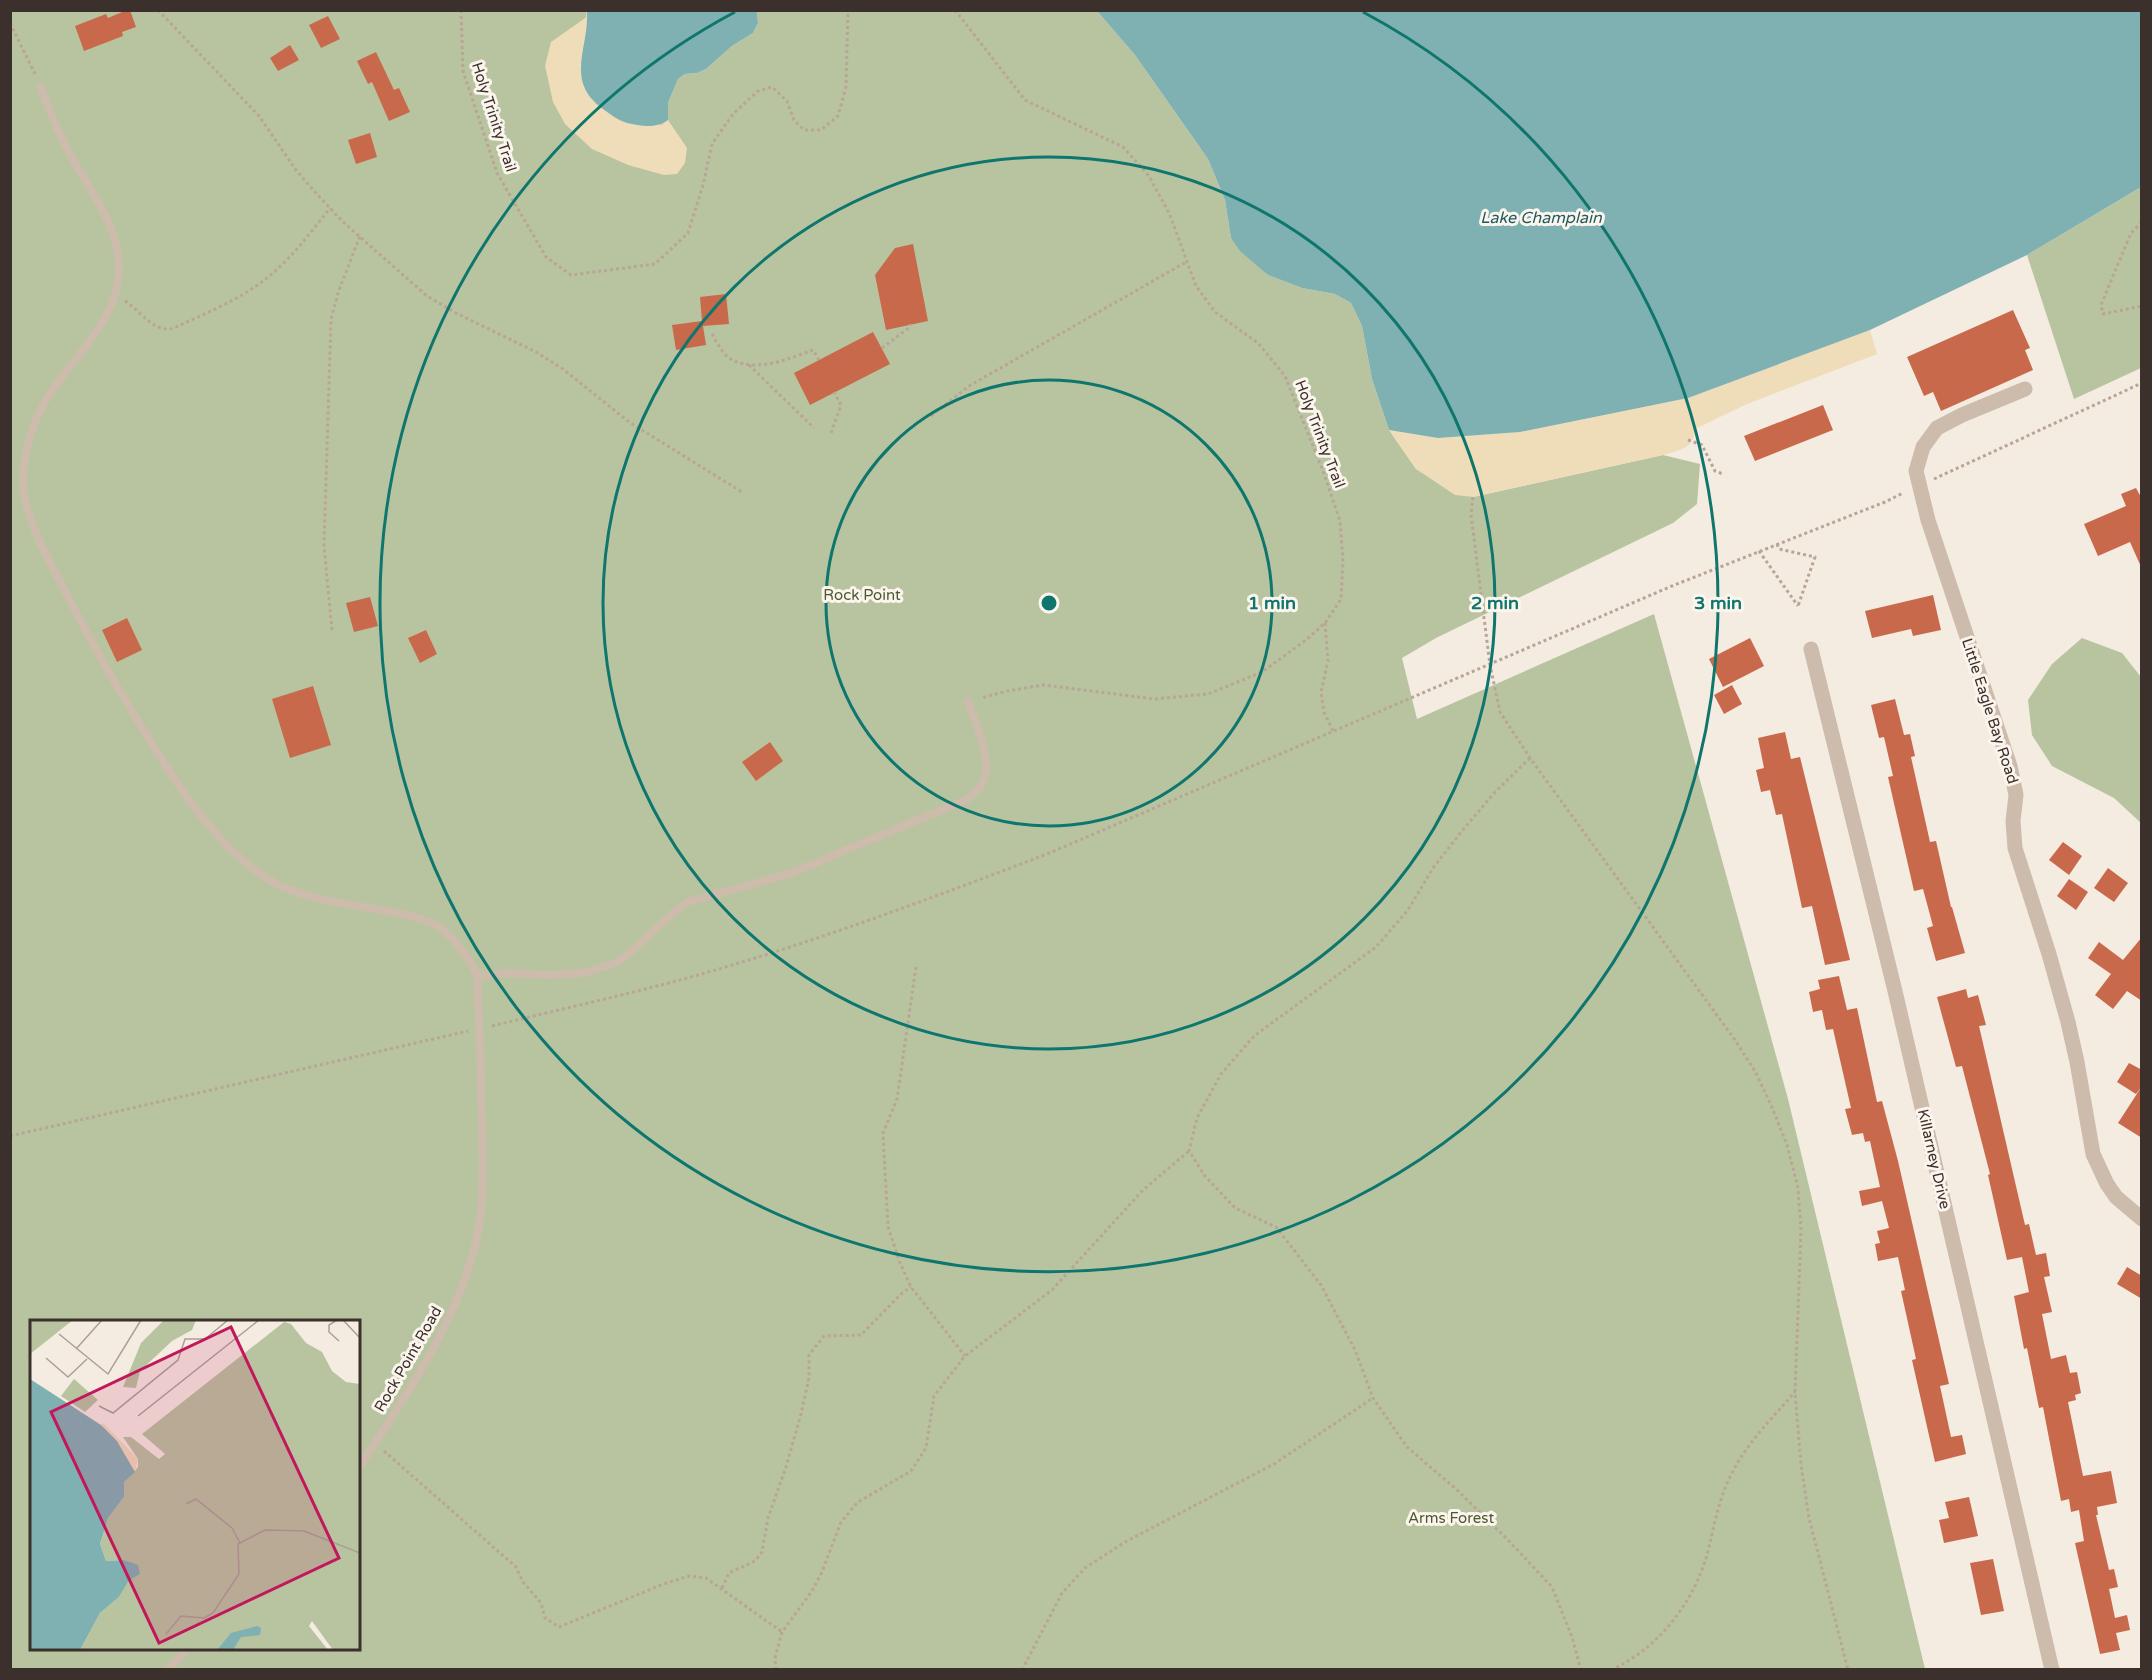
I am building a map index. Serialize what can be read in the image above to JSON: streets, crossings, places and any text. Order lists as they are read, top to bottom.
{
  "streets": {
    "street": ["Little Eagle Bay Road", "Killarney Drive"],
    "lane": ["Rock Point Road"],
    "path": ["Holy Trinity Trail"]
  },
  "water": ["Lake Champlain"],
  "parks": ["Rock Point", "Arms Forest"],
  "rings": ["1 min", "2 min", "3 min"]
}
